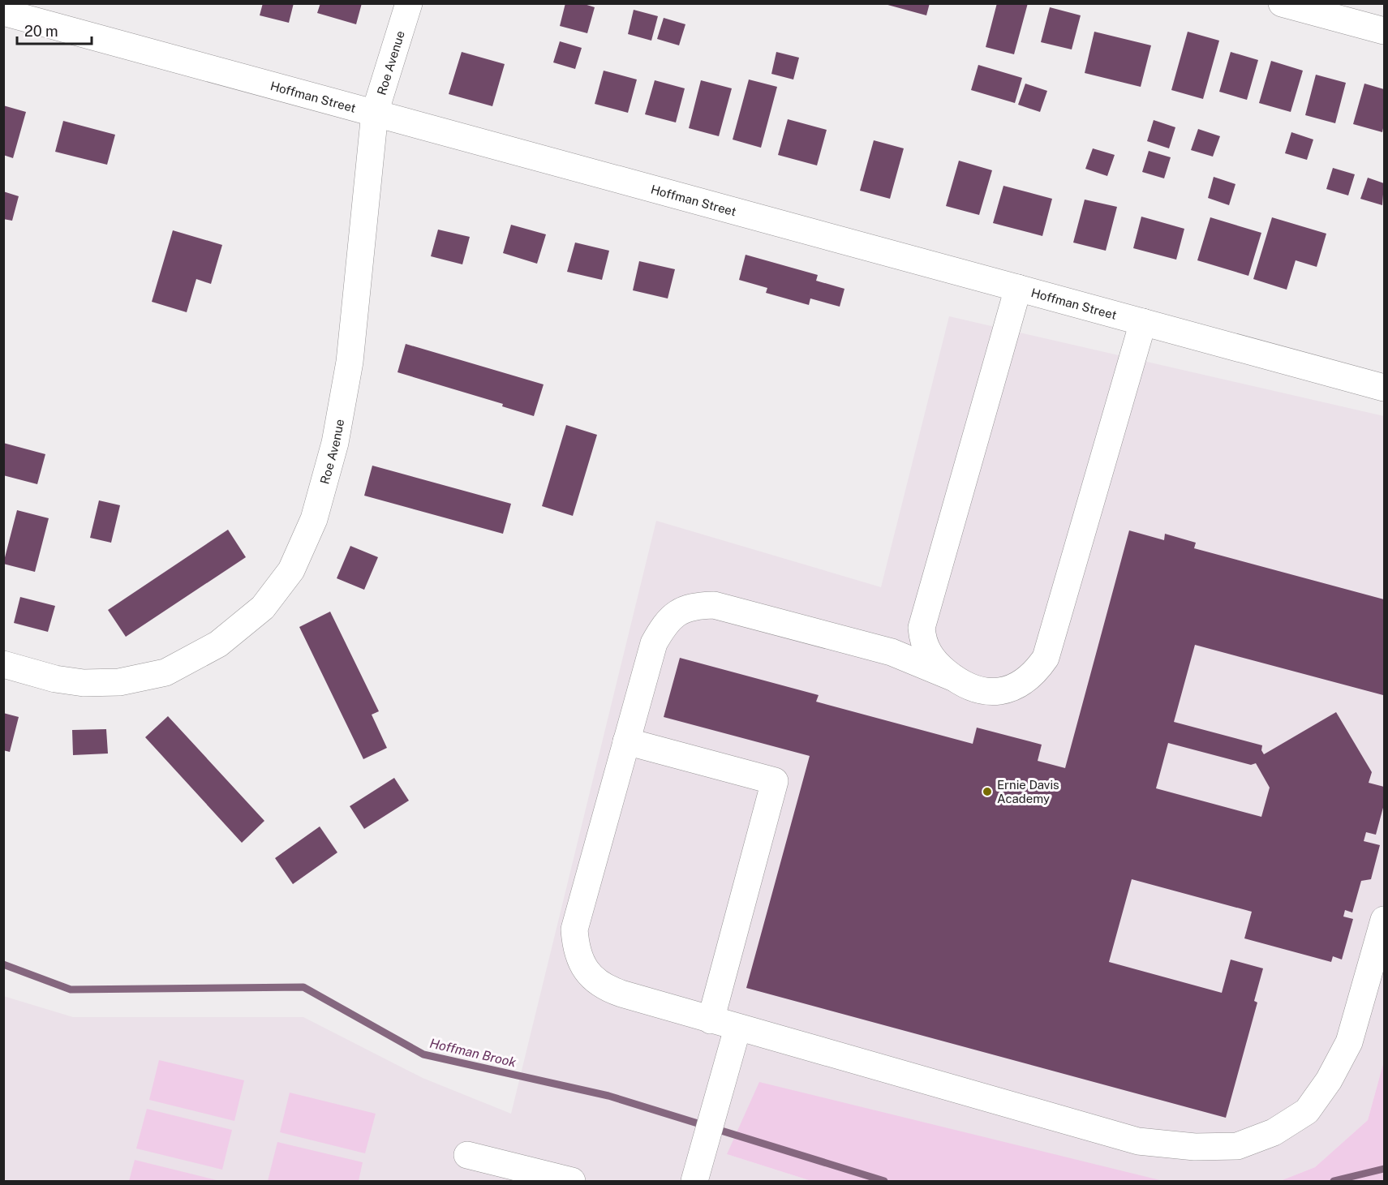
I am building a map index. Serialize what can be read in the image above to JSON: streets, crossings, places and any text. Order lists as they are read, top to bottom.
{
  "streets": {
    "street": ["Roe Avenue", "Hoffman Street"]
  },
  "crossings": [
    ["Roe Avenue", "Hoffman Street"]
  ],
  "water": ["Hoffman Brook"],
  "places": ["Ernie Davis Academy"],
  "scale_bar": "20 m"
}
